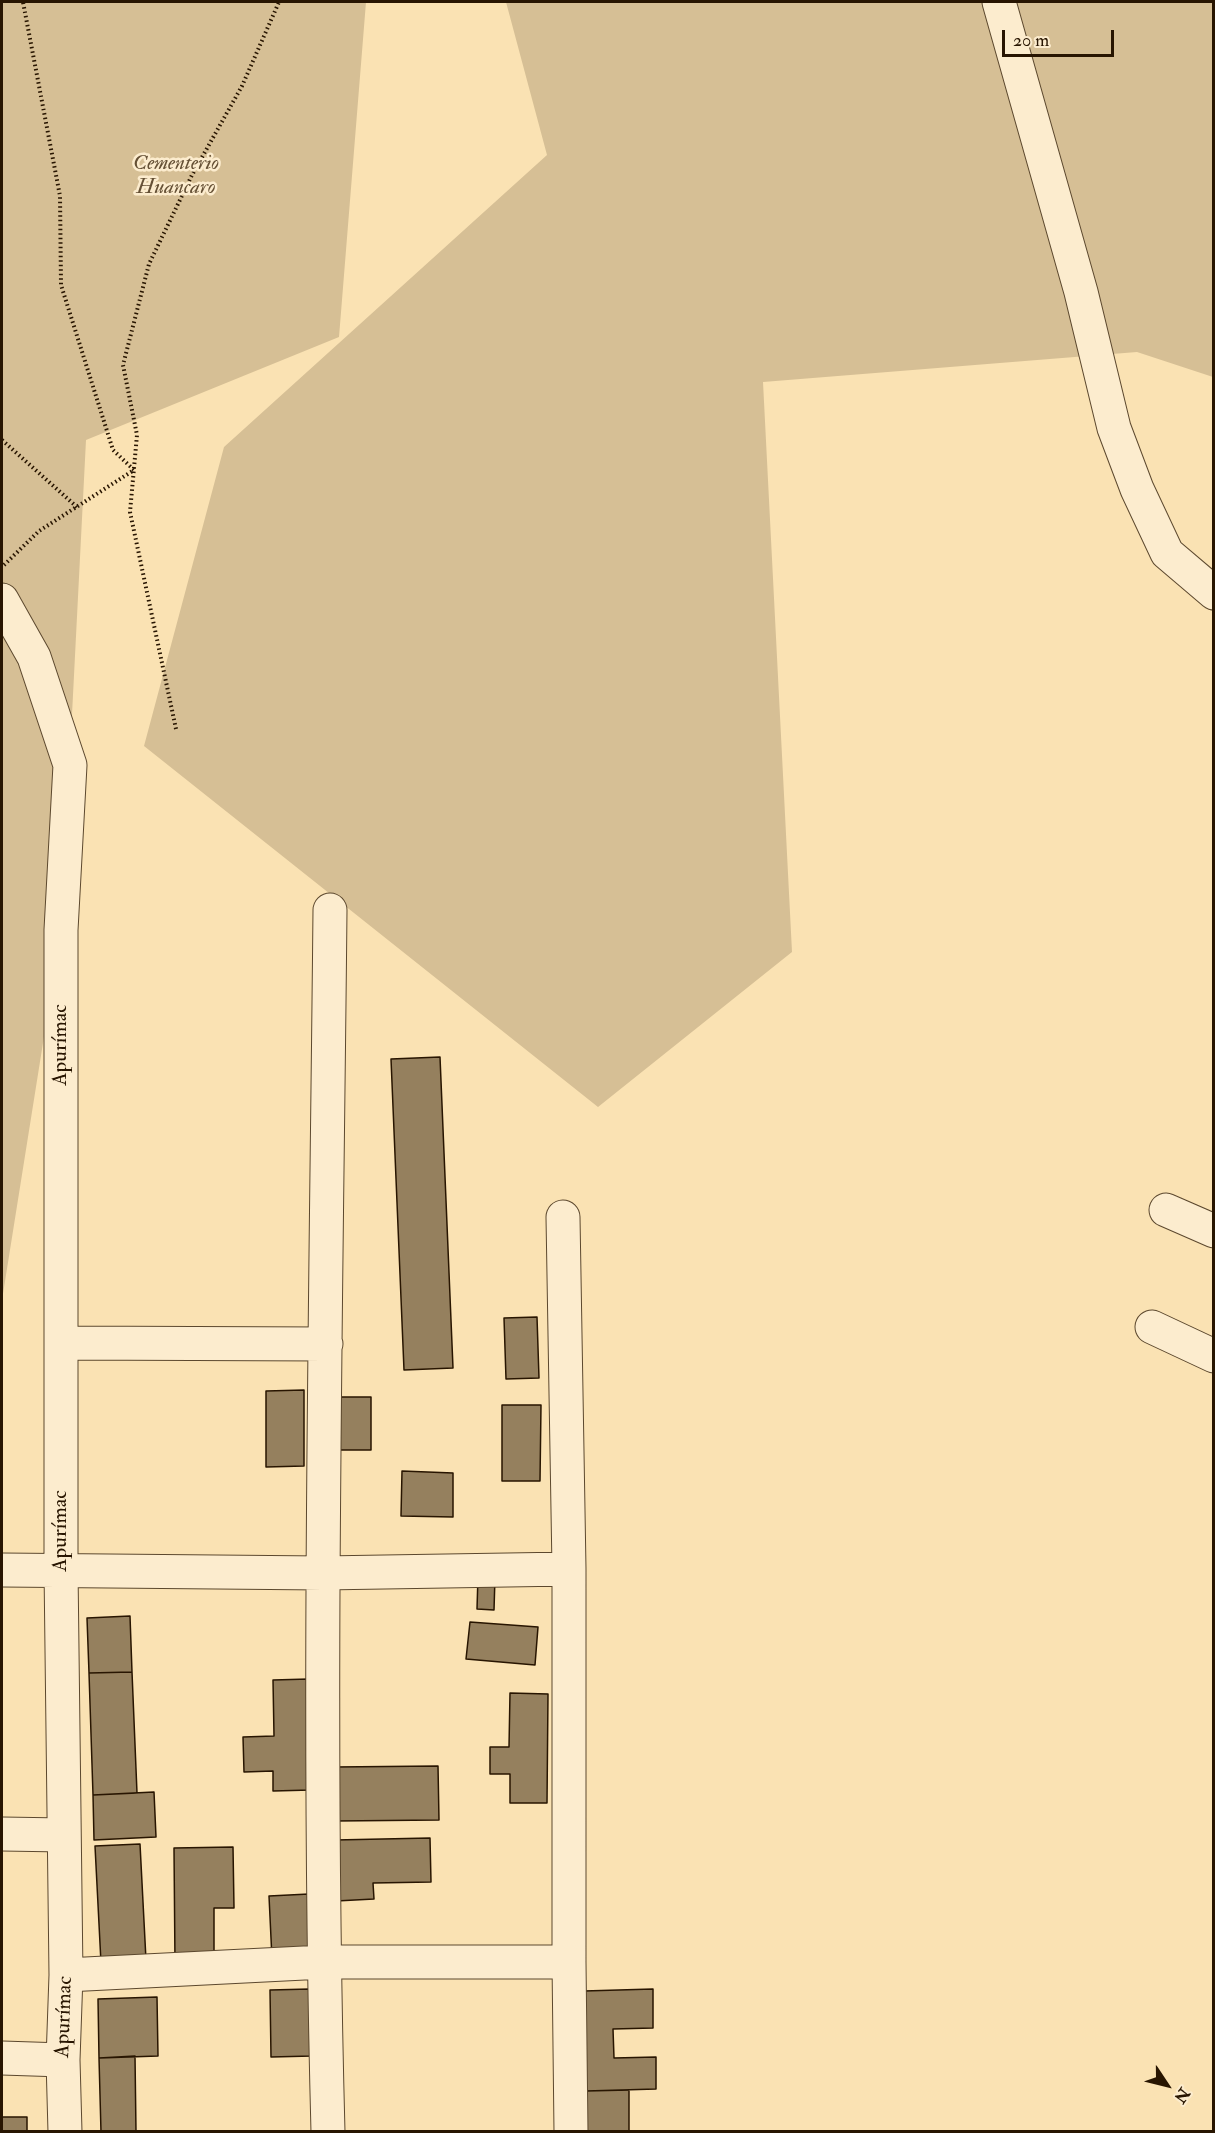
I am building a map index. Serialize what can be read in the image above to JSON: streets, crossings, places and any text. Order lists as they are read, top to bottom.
{
  "streets": {
    "street": ["Apurímac"]
  },
  "parks": ["Cementerio Huancaro"],
  "scale_bar": "20 m",
  "north": "bottom right"
}
